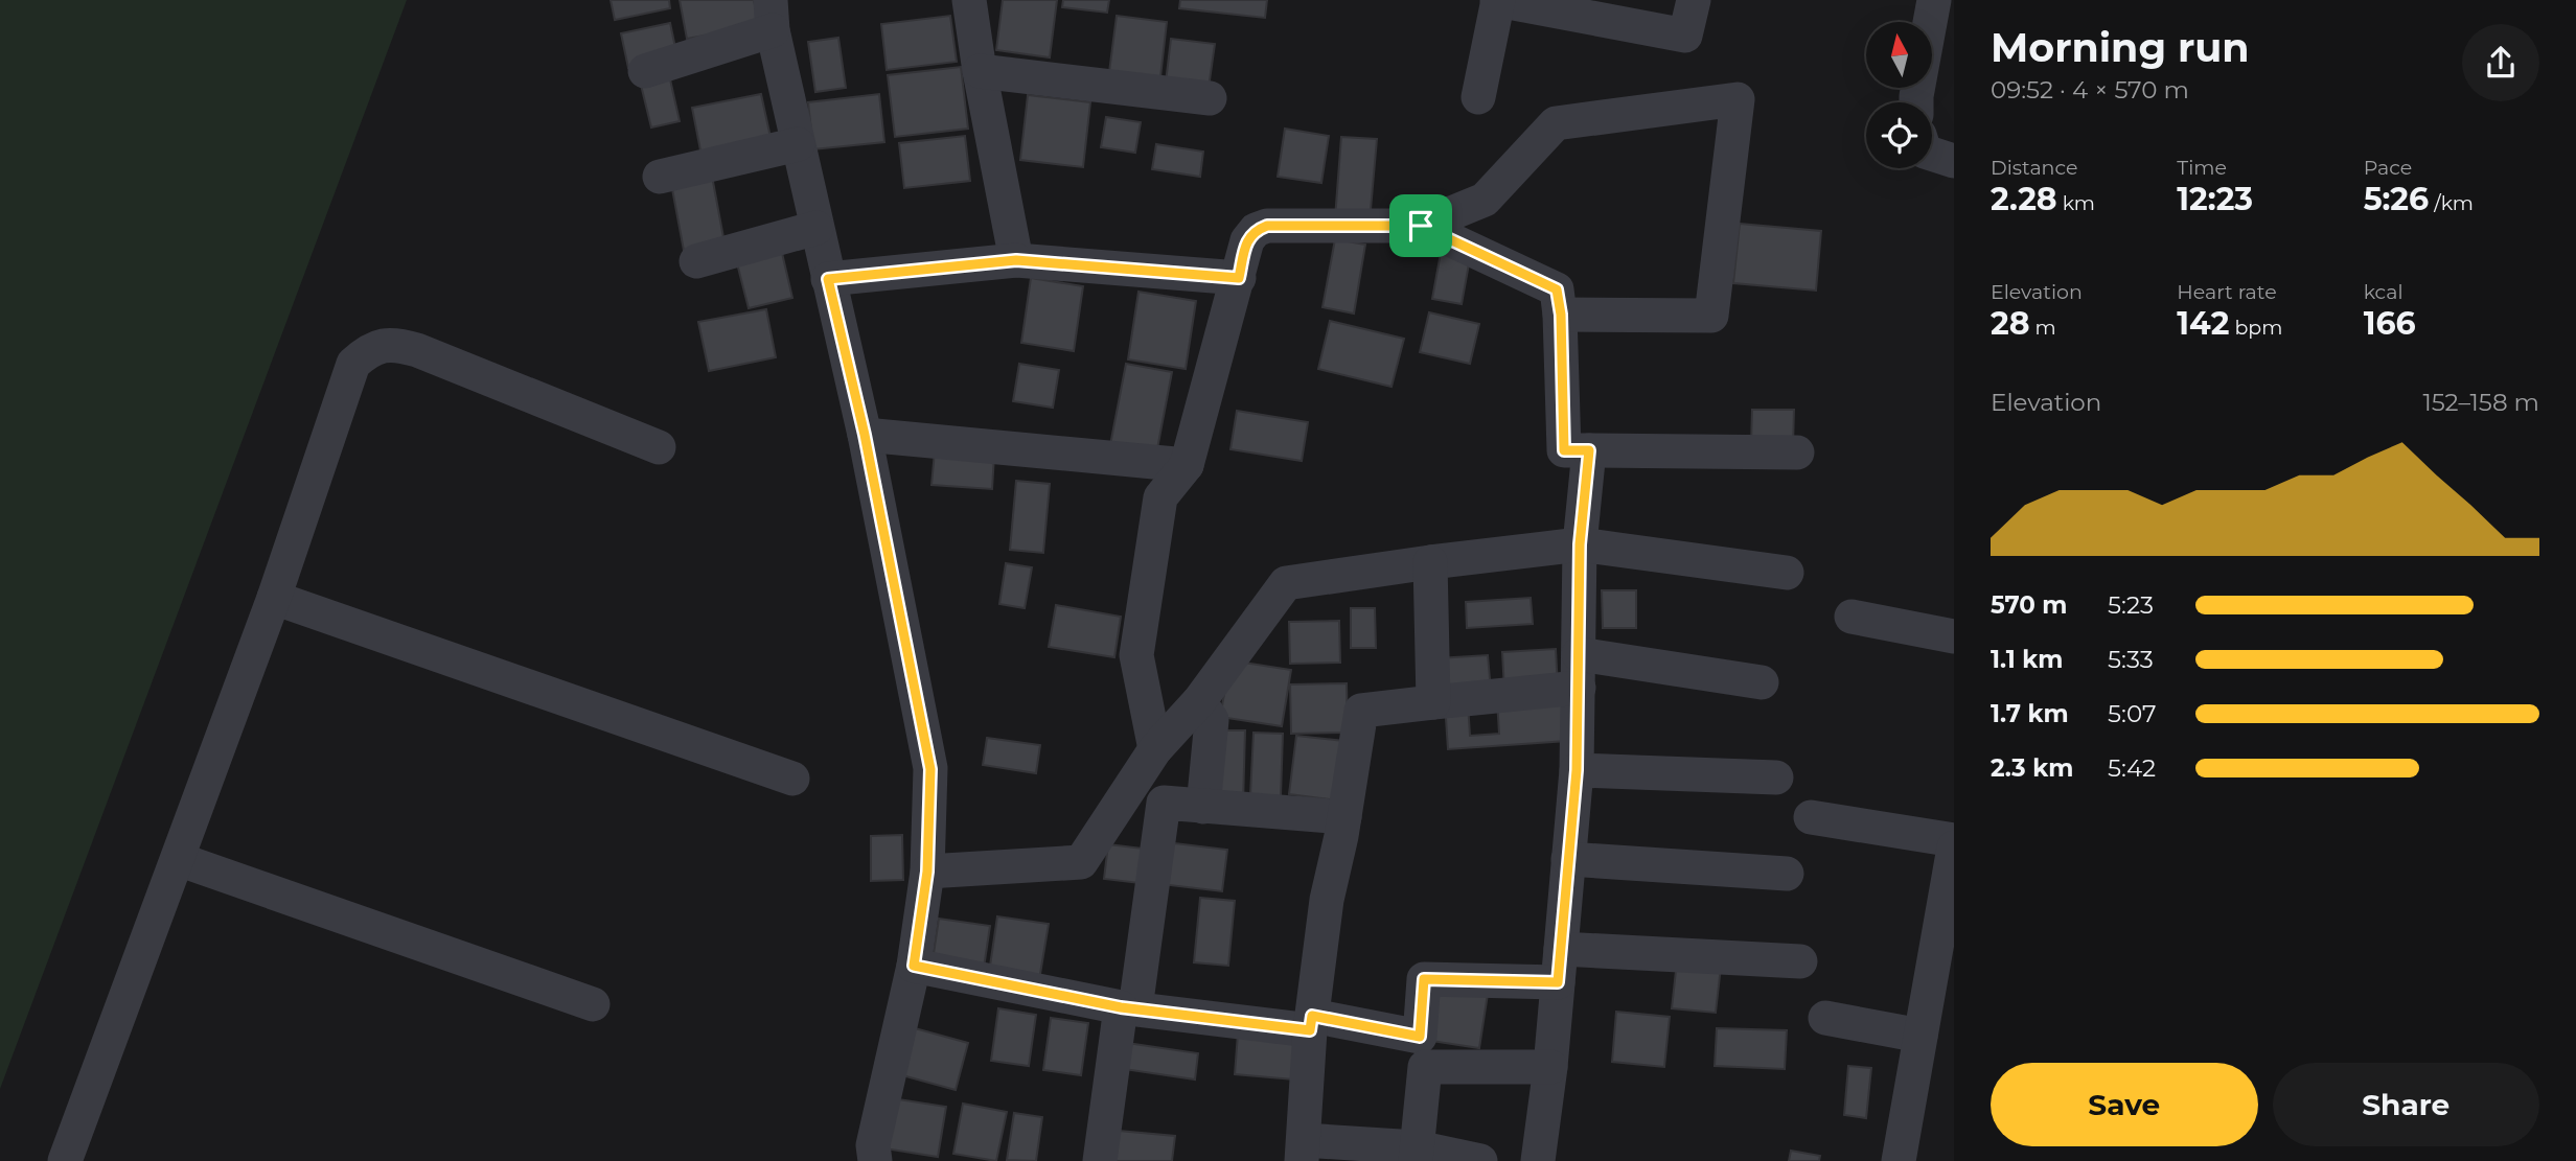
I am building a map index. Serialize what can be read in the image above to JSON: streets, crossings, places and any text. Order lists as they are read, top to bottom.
{
  "north": "top",
  "page": {
    "heading": ["Morning run", "09:52 · 4 × 570 m"],
    "stats": [
      ["Distance", "2.28 km"],
      ["Time", "12:23"],
      ["Pace", "5:26 /km"],
      ["Elevation", "28 m"],
      ["Heart rate", "142 bpm"],
      ["kcal", "166"]
    ],
    "chart": ["Elevation", "152–158 m"],
    "list": [
      {
        "name": "570 m",
        "note": "5:23"
      },
      {
        "name": "1.1 km",
        "note": "5:33"
      },
      {
        "name": "1.7 km",
        "note": "5:07"
      },
      {
        "name": "2.3 km",
        "note": "5:42"
      }
    ],
    "buttons": ["Save", "Share"]
  }
}
